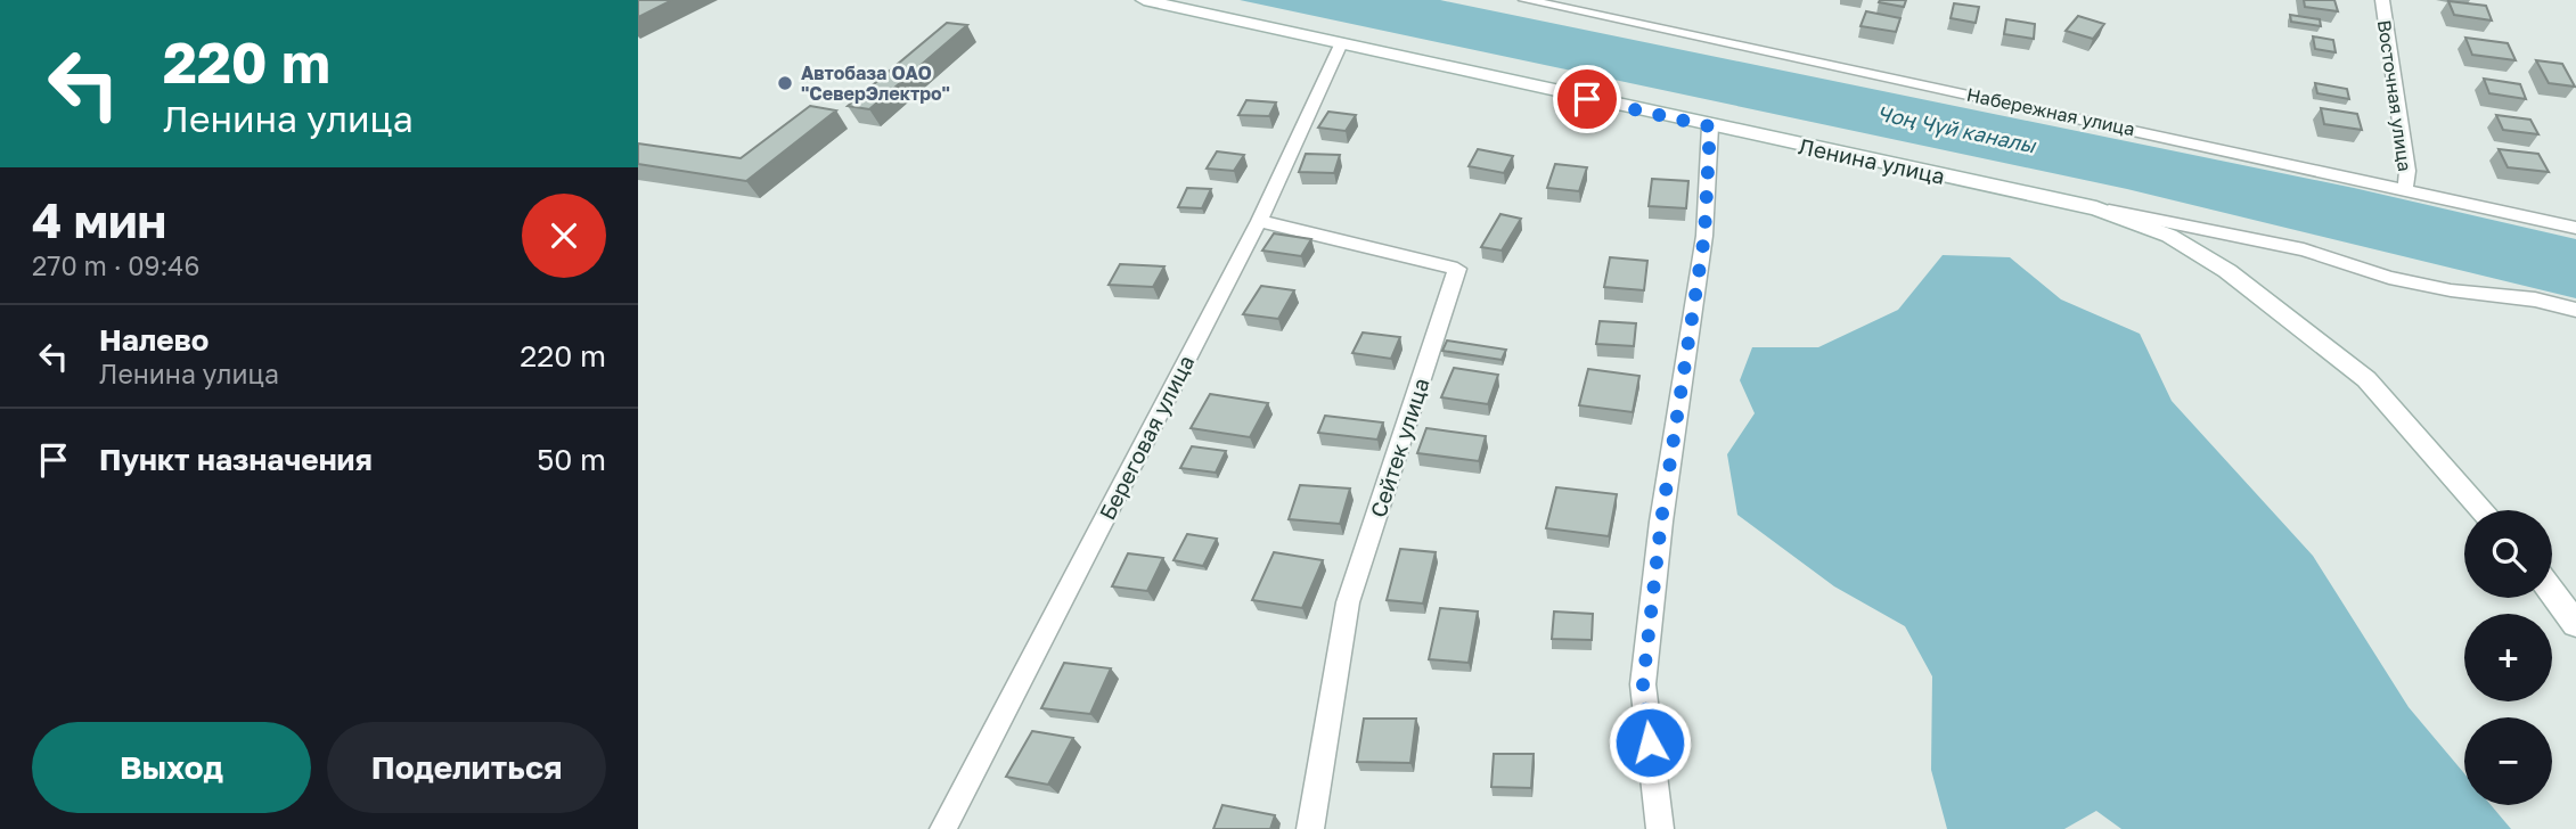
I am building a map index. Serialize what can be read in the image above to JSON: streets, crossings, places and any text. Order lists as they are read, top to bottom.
{
  "streets": {
    "street": [
      "Восточная улица",
      "Набережная улица",
      "Ленина улица",
      "Береговая улица",
      "Сейтек улица"
    ]
  },
  "crossings": [
    ["Восточная улица", "Набережная улица"],
    ["Ленина улица", "Береговая улица"],
    ["Береговая улица", "Сейтек улица"]
  ],
  "water": ["Чоң Чүй каналы"],
  "places": ["Автобаза ОАО \"СеверЭлектро\""],
  "page": {
    "turn": ["220 m", "Ленина улица"],
    "heading": ["4 мин", "270 m · 09:46"],
    "list": [
      {
        "name": "Налево",
        "note": "Ленина улица",
        "value": "220 m"
      },
      {
        "name": "Пункт назначения",
        "value": "50 m"
      }
    ],
    "map_buttons": ["+", "−"],
    "buttons": ["Выход", "Поделиться"]
  }
}
